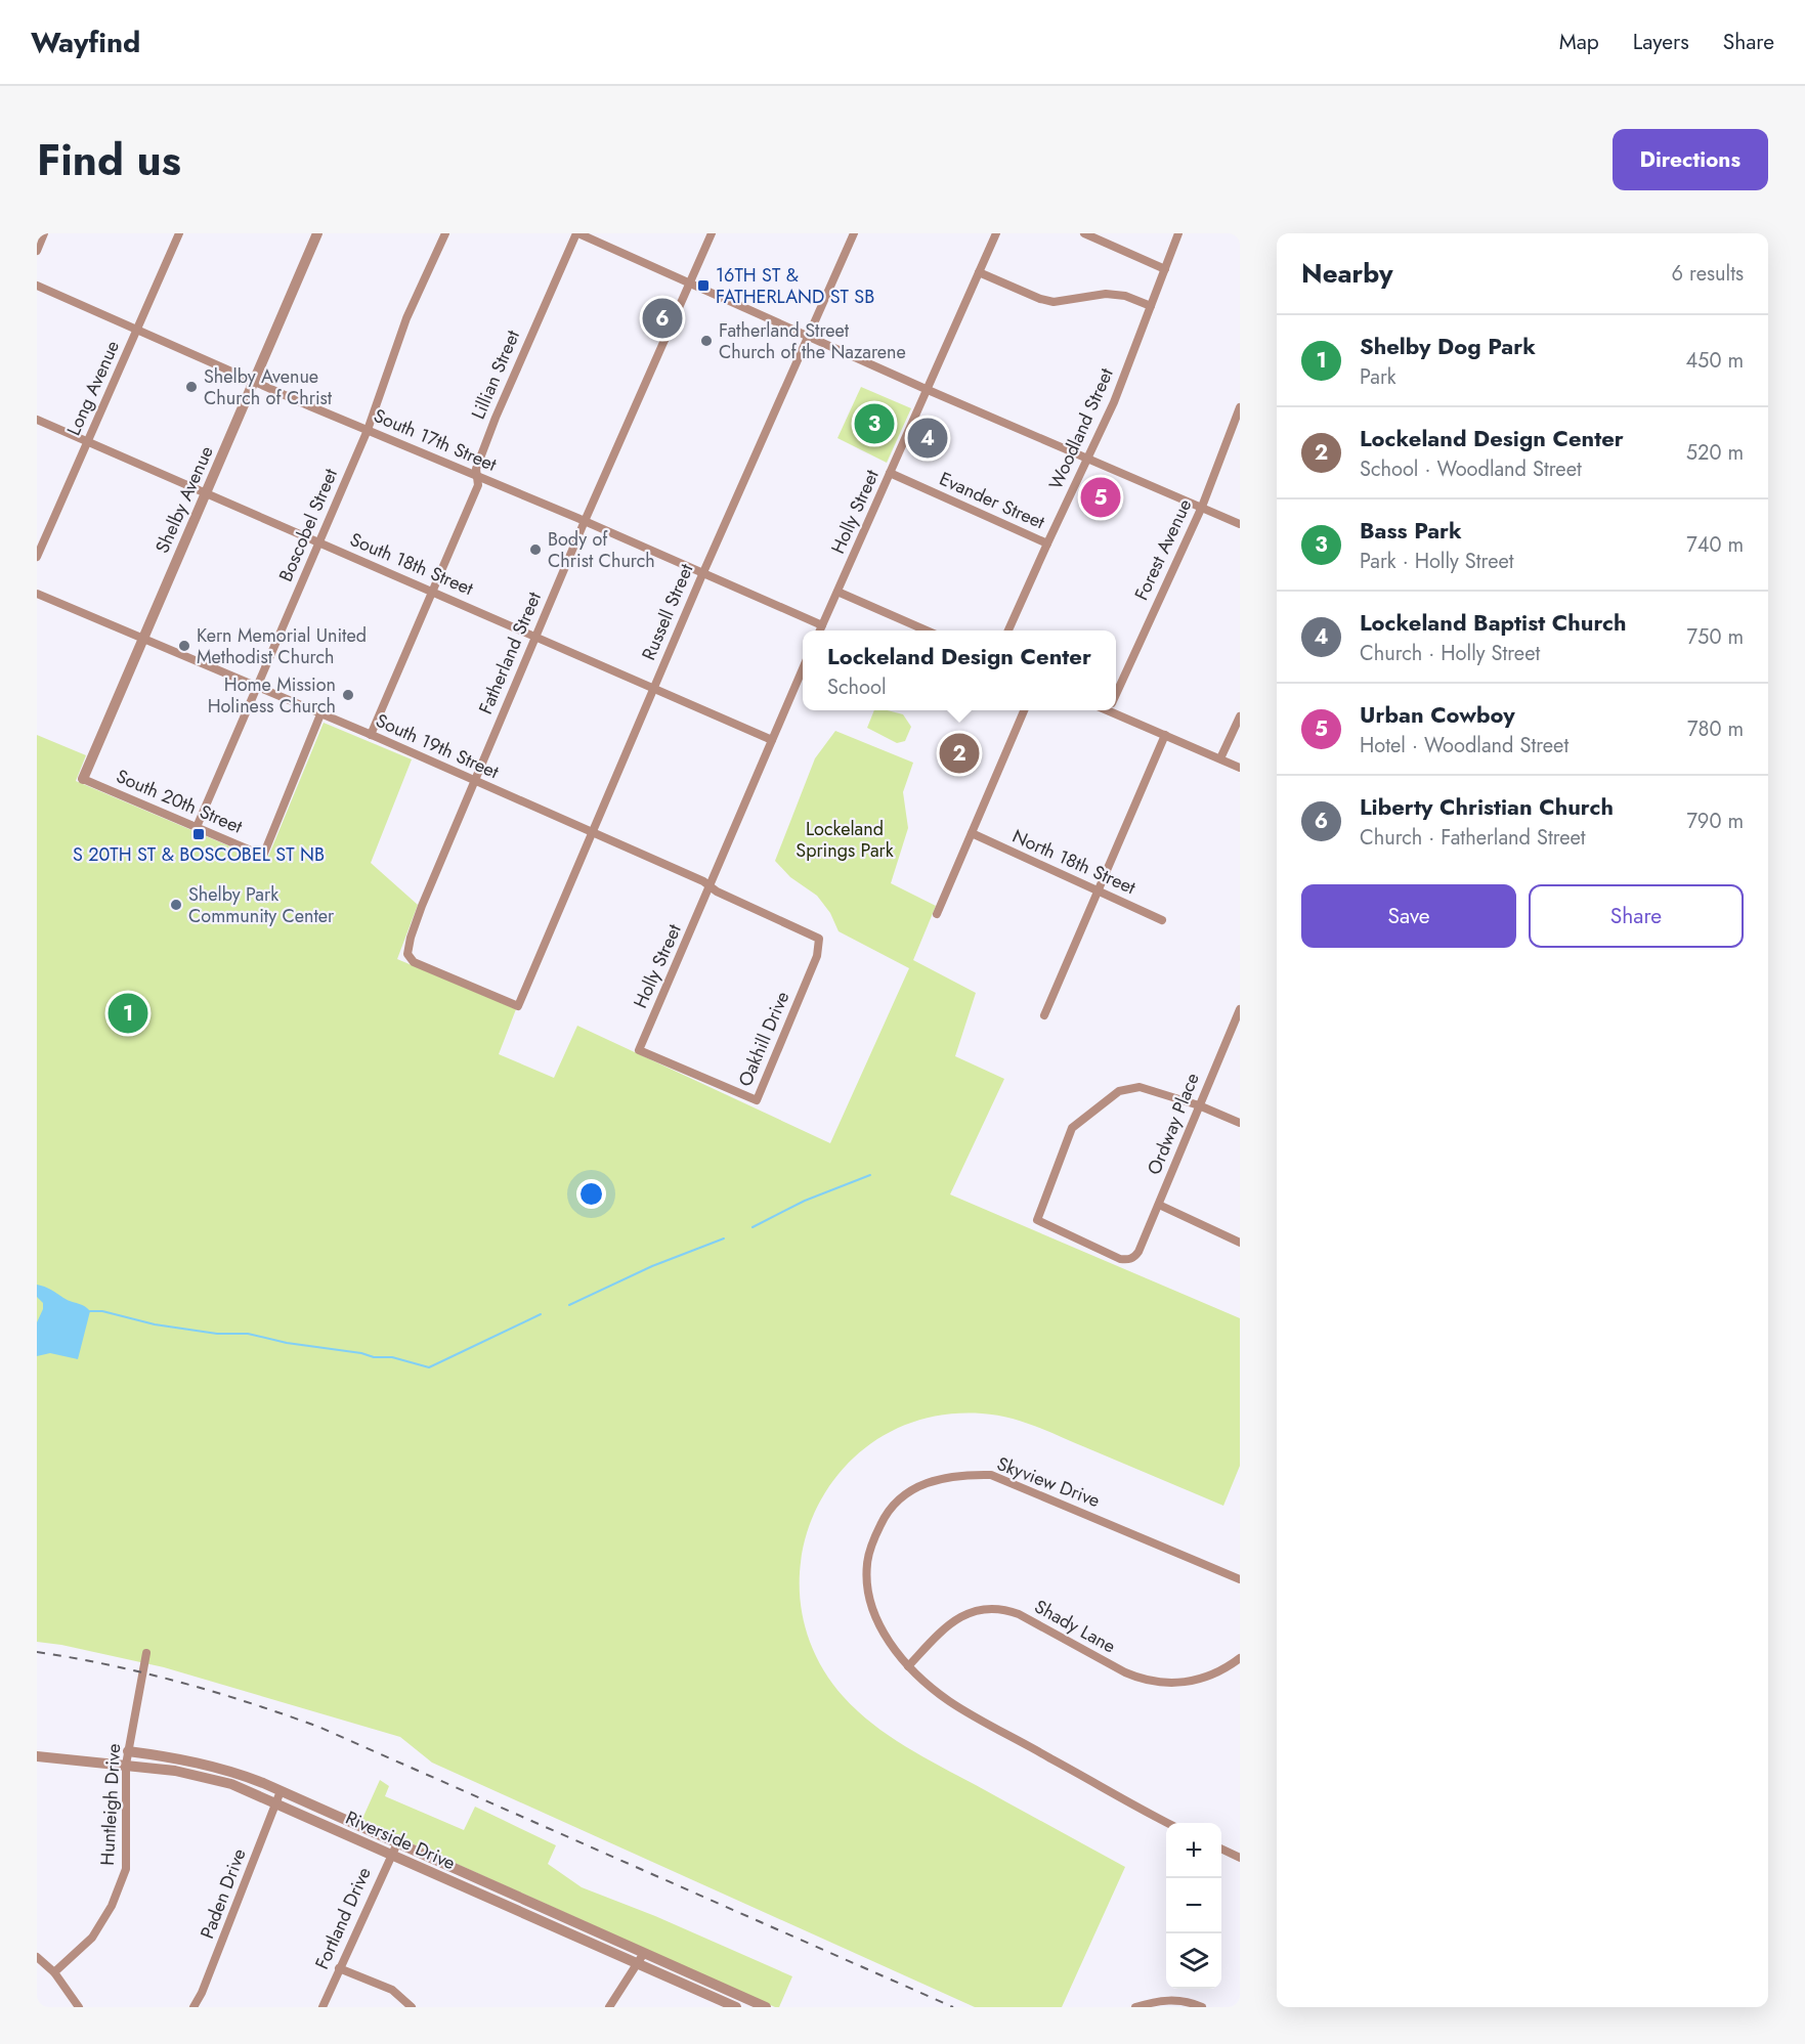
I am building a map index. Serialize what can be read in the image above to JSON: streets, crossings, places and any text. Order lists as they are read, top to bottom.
{
  "streets": {
    "street": [
      "Lillian Street",
      "Long Avenue",
      "Woodland Street",
      "South 17th Street",
      "Shelby Avenue",
      "Evander Street",
      "Holly Street",
      "Boscobel Street",
      "Forest Avenue",
      "South 18th Street",
      "Russell Street",
      "Fatherland Street",
      "South 19th Street",
      "South 20th Street",
      "North 18th Street",
      "Oakhill Drive",
      "Ordway Place",
      "Skyview Drive",
      "Shady Lane",
      "Huntleigh Drive",
      "Riverside Drive",
      "Paden Drive",
      "Fortland Drive"
    ]
  },
  "crossings": [
    ["Lillian Street", "South 17th Street"],
    ["Lillian Street", "South 18th Street"],
    ["Lillian Street", "South 19th Street"],
    ["Long Avenue", "South 17th Street"],
    ["Long Avenue", "South 18th Street"],
    ["Woodland Street", "Evander Street"],
    ["South 17th Street", "Shelby Avenue"],
    ["South 17th Street", "Holly Street"],
    ["South 17th Street", "Boscobel Street"],
    ["South 17th Street", "Russell Street"],
    ["South 17th Street", "Fatherland Street"],
    ["Shelby Avenue", "South 18th Street"],
    ["Shelby Avenue", "South 19th Street"],
    ["Shelby Avenue", "South 20th Street"],
    ["Evander Street", "Holly Street"],
    ["Holly Street", "South 18th Street"],
    ["Holly Street", "South 19th Street"],
    ["Holly Street", "Oakhill Drive"],
    ["Boscobel Street", "South 18th Street"],
    ["Boscobel Street", "South 19th Street"],
    ["Boscobel Street", "South 20th Street"],
    ["South 18th Street", "Russell Street"],
    ["South 18th Street", "Fatherland Street"],
    ["Russell Street", "Fatherland Street"],
    ["Russell Street", "South 19th Street"],
    ["Fatherland Street", "South 19th Street"],
    ["South 19th Street", "South 20th Street"],
    ["South 19th Street", "Oakhill Drive"],
    ["Skyview Drive", "Shady Lane"],
    ["Huntleigh Drive", "Riverside Drive"],
    ["Riverside Drive", "Paden Drive"],
    ["Riverside Drive", "Fortland Drive"]
  ],
  "parks": ["Lockeland Springs Park"],
  "places": {
    "transit": ["16TH ST & FATHERLAND ST SB", "S 20TH ST & BOSCOBEL ST NB"],
    "other": [
      "Fatherland Street Church of the Nazarene",
      "Shelby Avenue Church of Christ",
      "Body of Christ Church",
      "Kern Memorial United Methodist Church",
      "Home Mission Holiness Church",
      "Shelby Park Community Center"
    ]
  },
  "page": {
    "header": "Wayfind",
    "nav": ["Map", "Layers", "Share"],
    "title": "Find us",
    "buttons": [
      "Directions",
      ["Save", "Share"]
    ],
    "heading": ["Nearby", "6 results"],
    "pins": [
      "6",
      "3",
      "4",
      "5",
      "2",
      "1"
    ],
    "list": [
      {
        "mark": "1",
        "name": "Shelby Dog Park",
        "note": "Park",
        "value": "450 m"
      },
      {
        "mark": "2",
        "name": "Lockeland Design Center",
        "note": "School · Woodland Street",
        "value": "520 m"
      },
      {
        "mark": "3",
        "name": "Bass Park",
        "note": "Park · Holly Street",
        "value": "740 m"
      },
      {
        "mark": "4",
        "name": "Lockeland Baptist Church",
        "note": "Church · Holly Street",
        "value": "750 m"
      },
      {
        "mark": "5",
        "name": "Urban Cowboy",
        "note": "Hotel · Woodland Street",
        "value": "780 m"
      },
      {
        "mark": "6",
        "name": "Liberty Christian Church",
        "note": "Church · Fatherland Street",
        "value": "790 m"
      }
    ],
    "popup": ["Lockeland Design Center", "School"],
    "map_buttons": ["+", "−"]
  }
}
